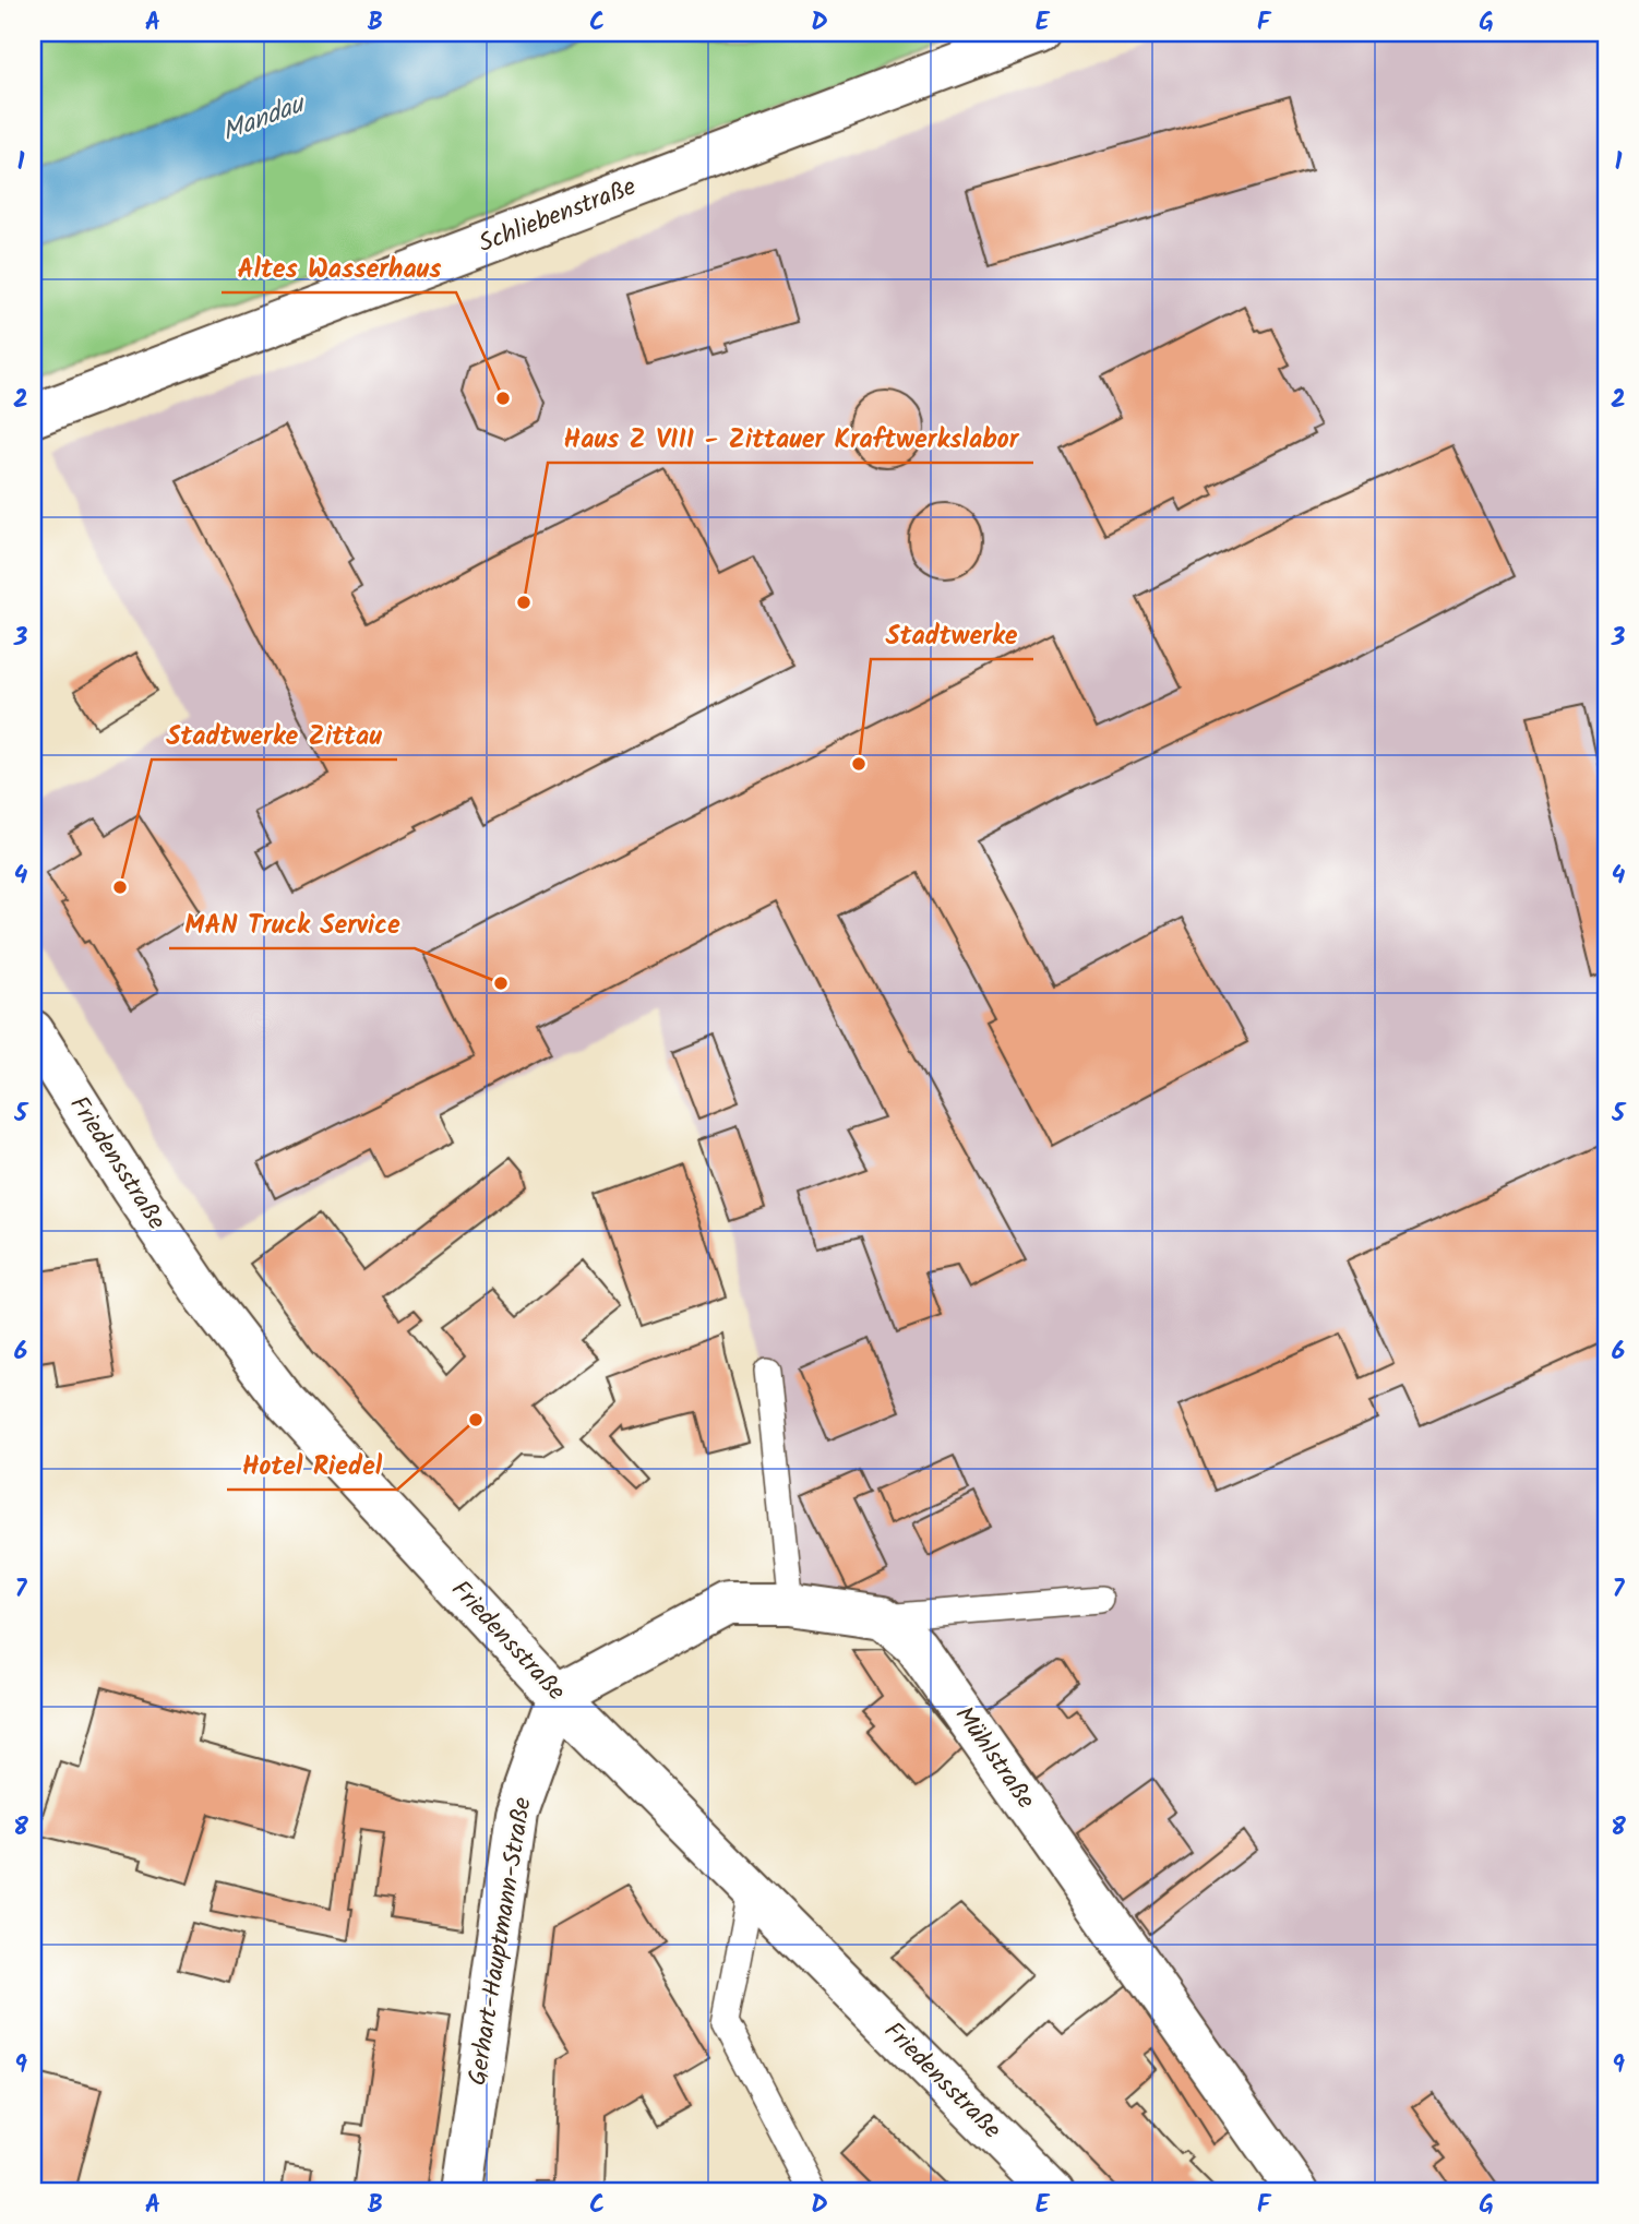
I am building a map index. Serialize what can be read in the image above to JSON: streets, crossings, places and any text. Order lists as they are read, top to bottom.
{
  "streets": {
    "street": [
      "Schliebenstraße",
      "Friedensstraße",
      "Mühlstraße",
      "Gerhart-Hauptmann-Straße"
    ]
  },
  "crossings": [
    ["Friedensstraße", "Gerhart-Hauptmann-Straße"]
  ],
  "water": ["Mandau"],
  "places": [
    "Altes Wasserhaus",
    "Haus Z VIII - Zittauer Kraftwerkslabor",
    "Stadtwerke",
    "Stadtwerke Zittau",
    "MAN Truck Service",
    "Hotel Riedel"
  ],
  "grid": {
    "columns": [
      "A",
      "B",
      "C",
      "D",
      "E",
      "F",
      "G"
    ],
    "rows": [
      "1",
      "2",
      "3",
      "4",
      "5",
      "6",
      "7",
      "8",
      "9"
    ]
  }
}
